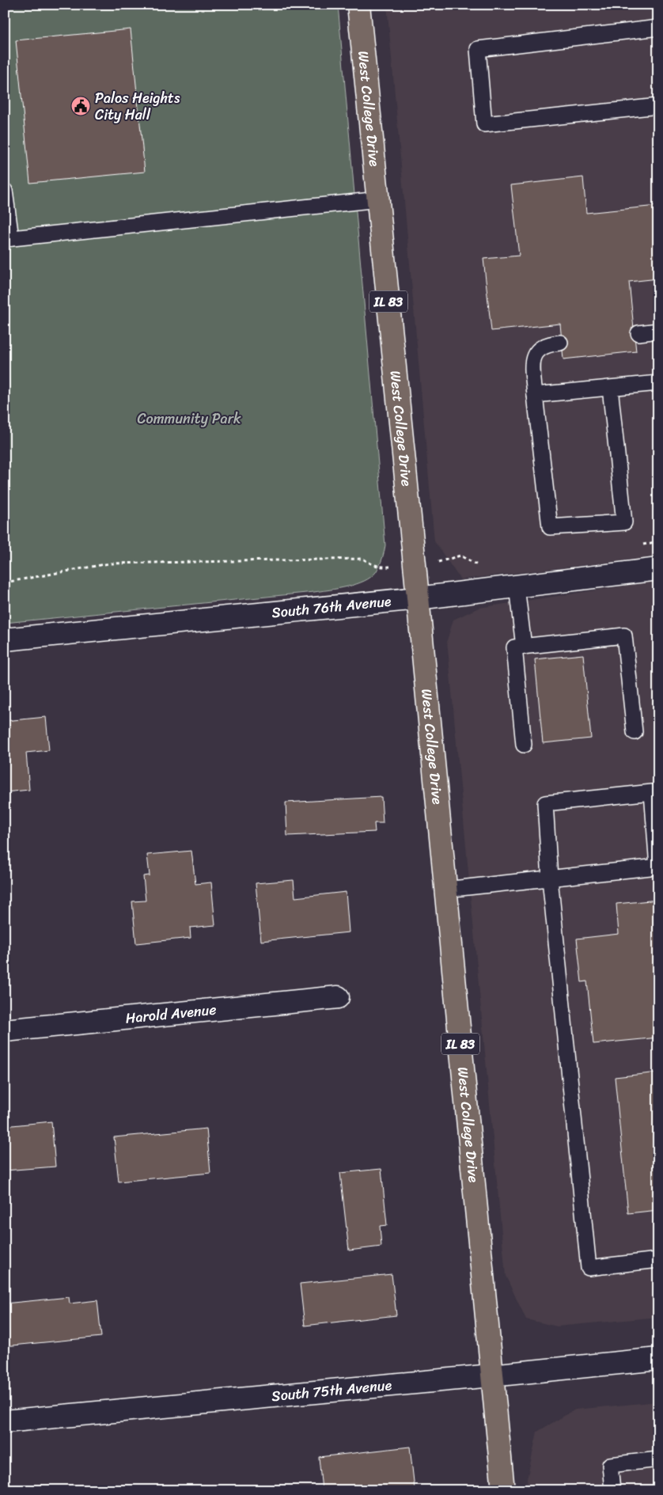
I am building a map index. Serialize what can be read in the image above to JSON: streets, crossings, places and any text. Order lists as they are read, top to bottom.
{
  "streets": {
    "main road": ["West College Drive", "IL 83"],
    "street": ["South 76th Avenue", "Harold Avenue", "South 75th Avenue"]
  },
  "crossings": [
    ["West College Drive", "South 76th Avenue"],
    ["West College Drive", "South 75th Avenue"]
  ],
  "parks": ["Community Park"],
  "places": {
    "public building": ["Palos Heights City Hall"]
  }
}
